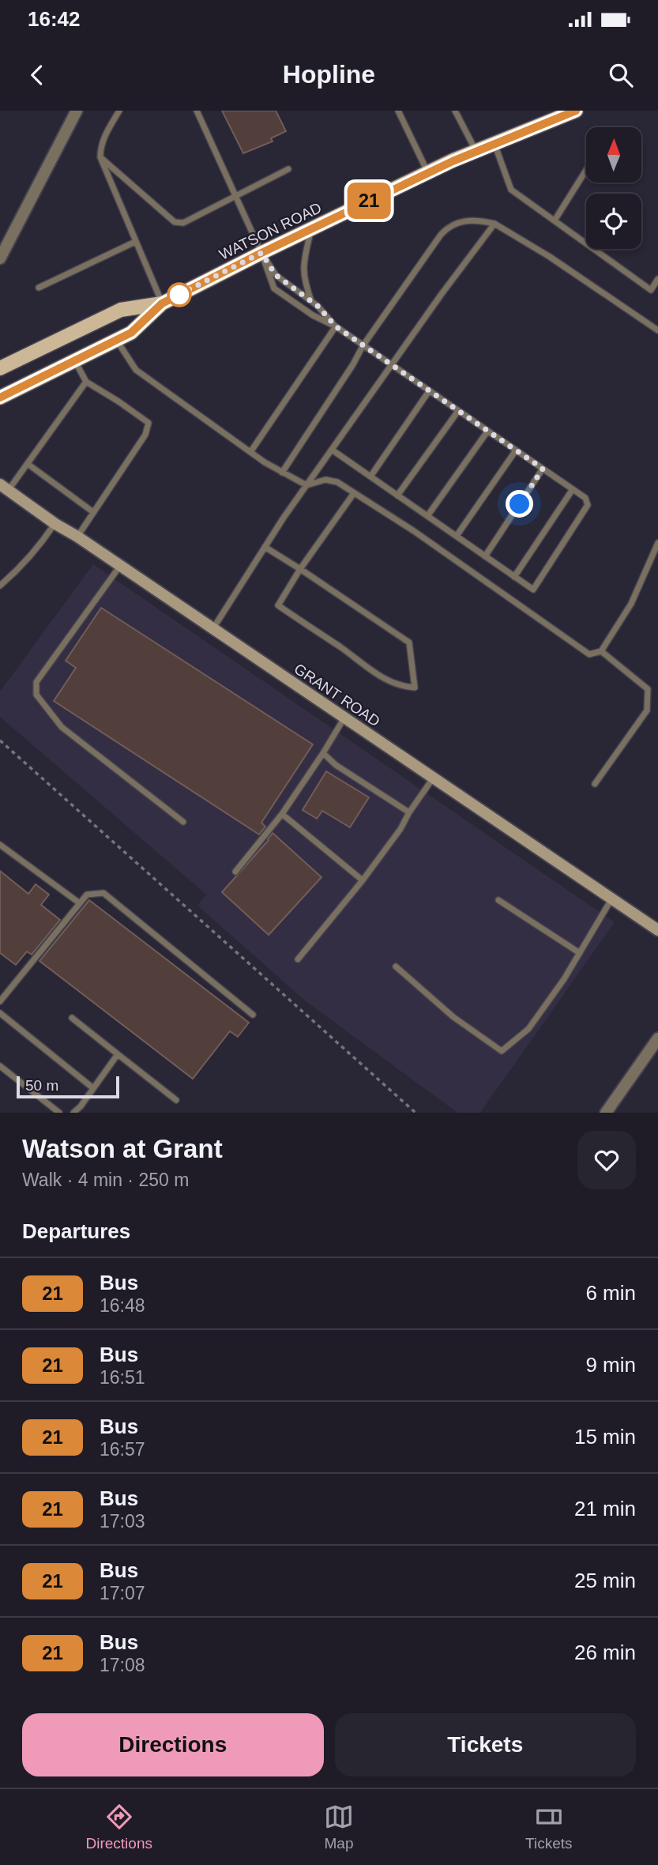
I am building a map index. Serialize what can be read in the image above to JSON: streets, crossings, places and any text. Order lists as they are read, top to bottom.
{
  "streets": {
    "main road": ["WATSON ROAD"],
    "street": ["GRANT ROAD"]
  },
  "lines": ["bus line 21"],
  "scale_bar": "50 m",
  "north": "top",
  "page": {
    "status": "16:42",
    "header": "Hopline",
    "on_map": "21",
    "scale": "50 m",
    "heading": [
      ["Watson at Grant", "Walk · 4 min · 250 m"],
      "Departures"
    ],
    "list": [
      {
        "mark": "21",
        "name": "Bus",
        "note": "16:48",
        "value": "6 min"
      },
      {
        "mark": "21",
        "name": "Bus",
        "note": "16:51",
        "value": "9 min"
      },
      {
        "mark": "21",
        "name": "Bus",
        "note": "16:57",
        "value": "15 min"
      },
      {
        "mark": "21",
        "name": "Bus",
        "note": "17:03",
        "value": "21 min"
      },
      {
        "mark": "21",
        "name": "Bus",
        "note": "17:07",
        "value": "25 min"
      },
      {
        "mark": "21",
        "name": "Bus",
        "note": "17:08",
        "value": "26 min"
      }
    ],
    "buttons": ["Directions", "Tickets"],
    "tabs": ["Directions", "Map", "Tickets"]
  }
}
